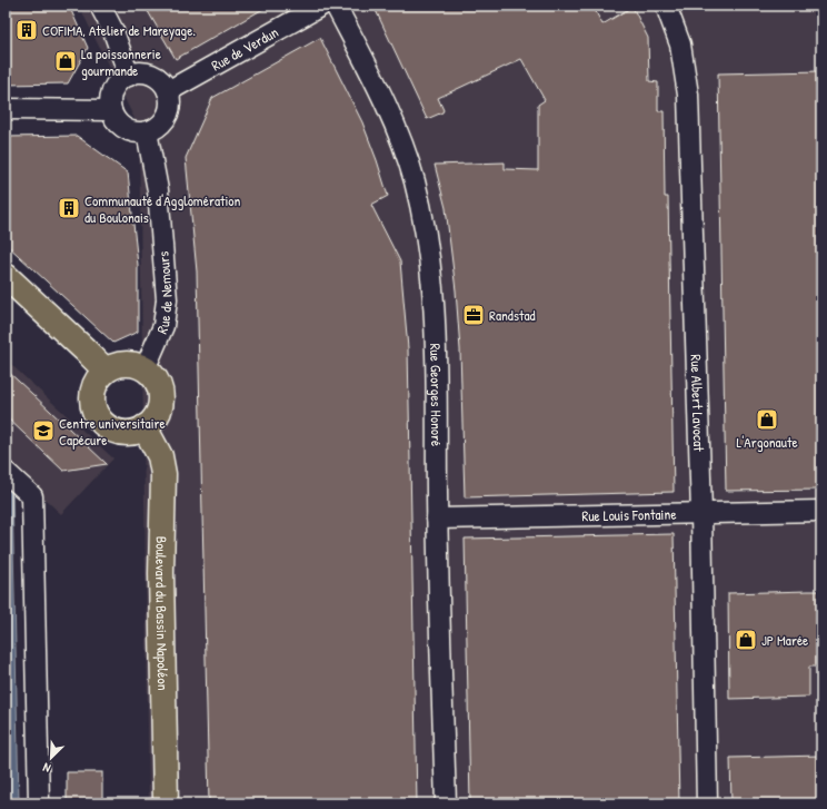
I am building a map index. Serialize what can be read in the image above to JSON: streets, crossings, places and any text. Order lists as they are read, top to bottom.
{
  "streets": {
    "main road": ["Boulevard du Bassin Napoléon"],
    "lane": [
      "Rue de Verdun",
      "Rue de Nemours",
      "Rue Georges Honoré",
      "Rue Albert Lavocat",
      "Rue Louis Fontaine"
    ]
  },
  "crossings": [
    ["Rue de Verdun", "Rue de Nemours"],
    ["Rue de Nemours", "Boulevard du Bassin Napoléon"],
    ["Rue Georges Honoré", "Rue Louis Fontaine"],
    ["Rue Albert Lavocat", "Rue Louis Fontaine"]
  ],
  "places": {
    "building": ["COFIMA, Atelier de Mareyage.", "Communauté d'Agglomération du Boulonais"],
    "shop": ["La poissonnerie gourmande", "L'Argonaute", "JP Marée"],
    "office": ["Randstad"],
    "school or university": ["Centre universitaire Capécure"]
  },
  "north": "bottom left"
}
